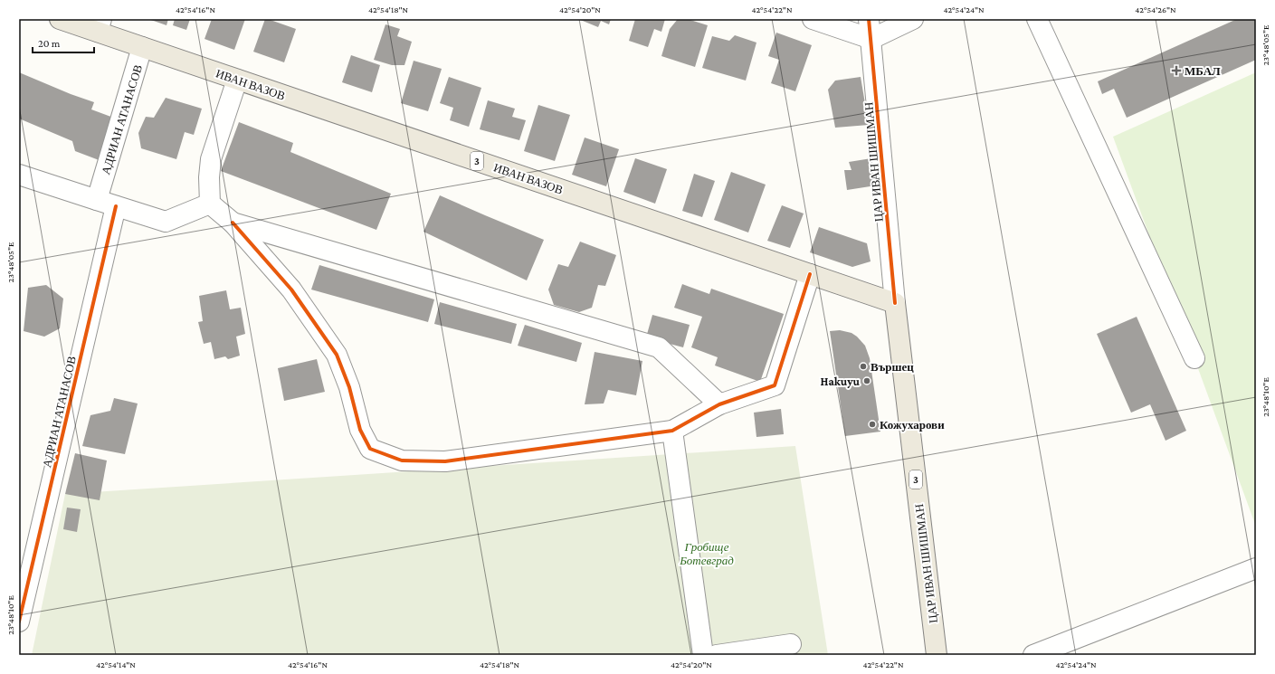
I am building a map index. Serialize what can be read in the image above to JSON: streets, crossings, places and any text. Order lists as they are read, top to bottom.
{
  "streets": {
    "main road": ["ИВАН ВАЗОВ", "3", "ЦАР ИВАН ШИШМАН"],
    "street": ["АДРИАН АТАНАСОВ"]
  },
  "crossings": [
    ["ИВАН ВАЗОВ", "АДРИАН АТАНАСОВ"],
    ["ИВАН ВАЗОВ", "ЦАР ИВАН ШИШМАН"]
  ],
  "parks": ["Гробище Ботевград"],
  "places": {
    "health": ["МБАЛ"],
    "other": ["Вършец", "Hakuyu", "Кожухарови"]
  },
  "scale_bar": "20 m",
  "coordinates": [
    "42°54'16\"N",
    "42°54'18\"N",
    "42°54'20\"N",
    "42°54'22\"N",
    "42°54'24\"N",
    "42°54'26\"N",
    "23°48'05\"E",
    "23°48'10\"E",
    "42°54'14\"N"
  ]
}
